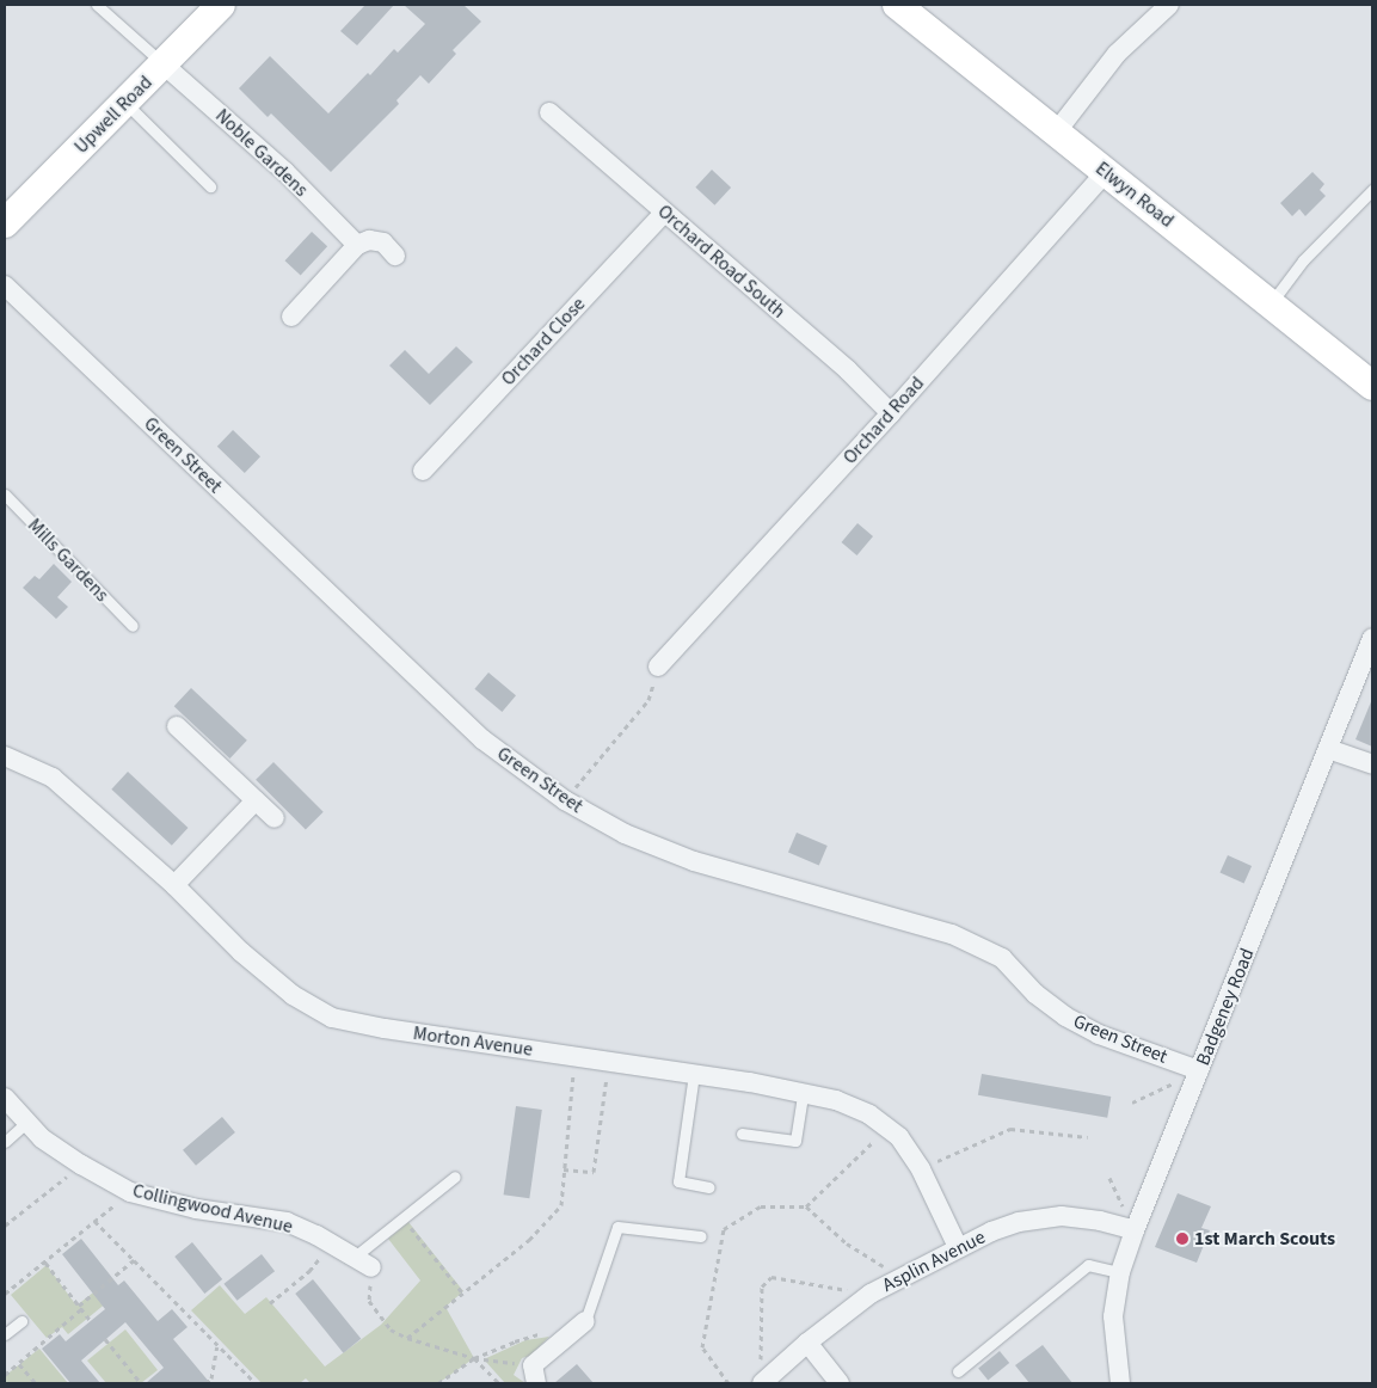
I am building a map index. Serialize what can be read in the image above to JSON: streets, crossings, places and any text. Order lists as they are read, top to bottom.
{
  "streets": {
    "street": [
      "Upwell Road",
      "Noble Gardens",
      "Elwyn Road",
      "Orchard Road South",
      "Orchard Close",
      "Orchard Road",
      "Green Street",
      "Badgeney Road",
      "Morton Avenue",
      "Collingwood Avenue",
      "Asplin Avenue"
    ],
    "lane": ["Mills Gardens"]
  },
  "crossings": [
    ["Upwell Road", "Noble Gardens"],
    ["Elwyn Road", "Orchard Road"],
    ["Orchard Road South", "Orchard Close"],
    ["Orchard Road South", "Orchard Road"],
    ["Green Street", "Badgeney Road"],
    ["Badgeney Road", "Asplin Avenue"],
    ["Morton Avenue", "Asplin Avenue"]
  ],
  "places": ["1st March Scouts"]
}
